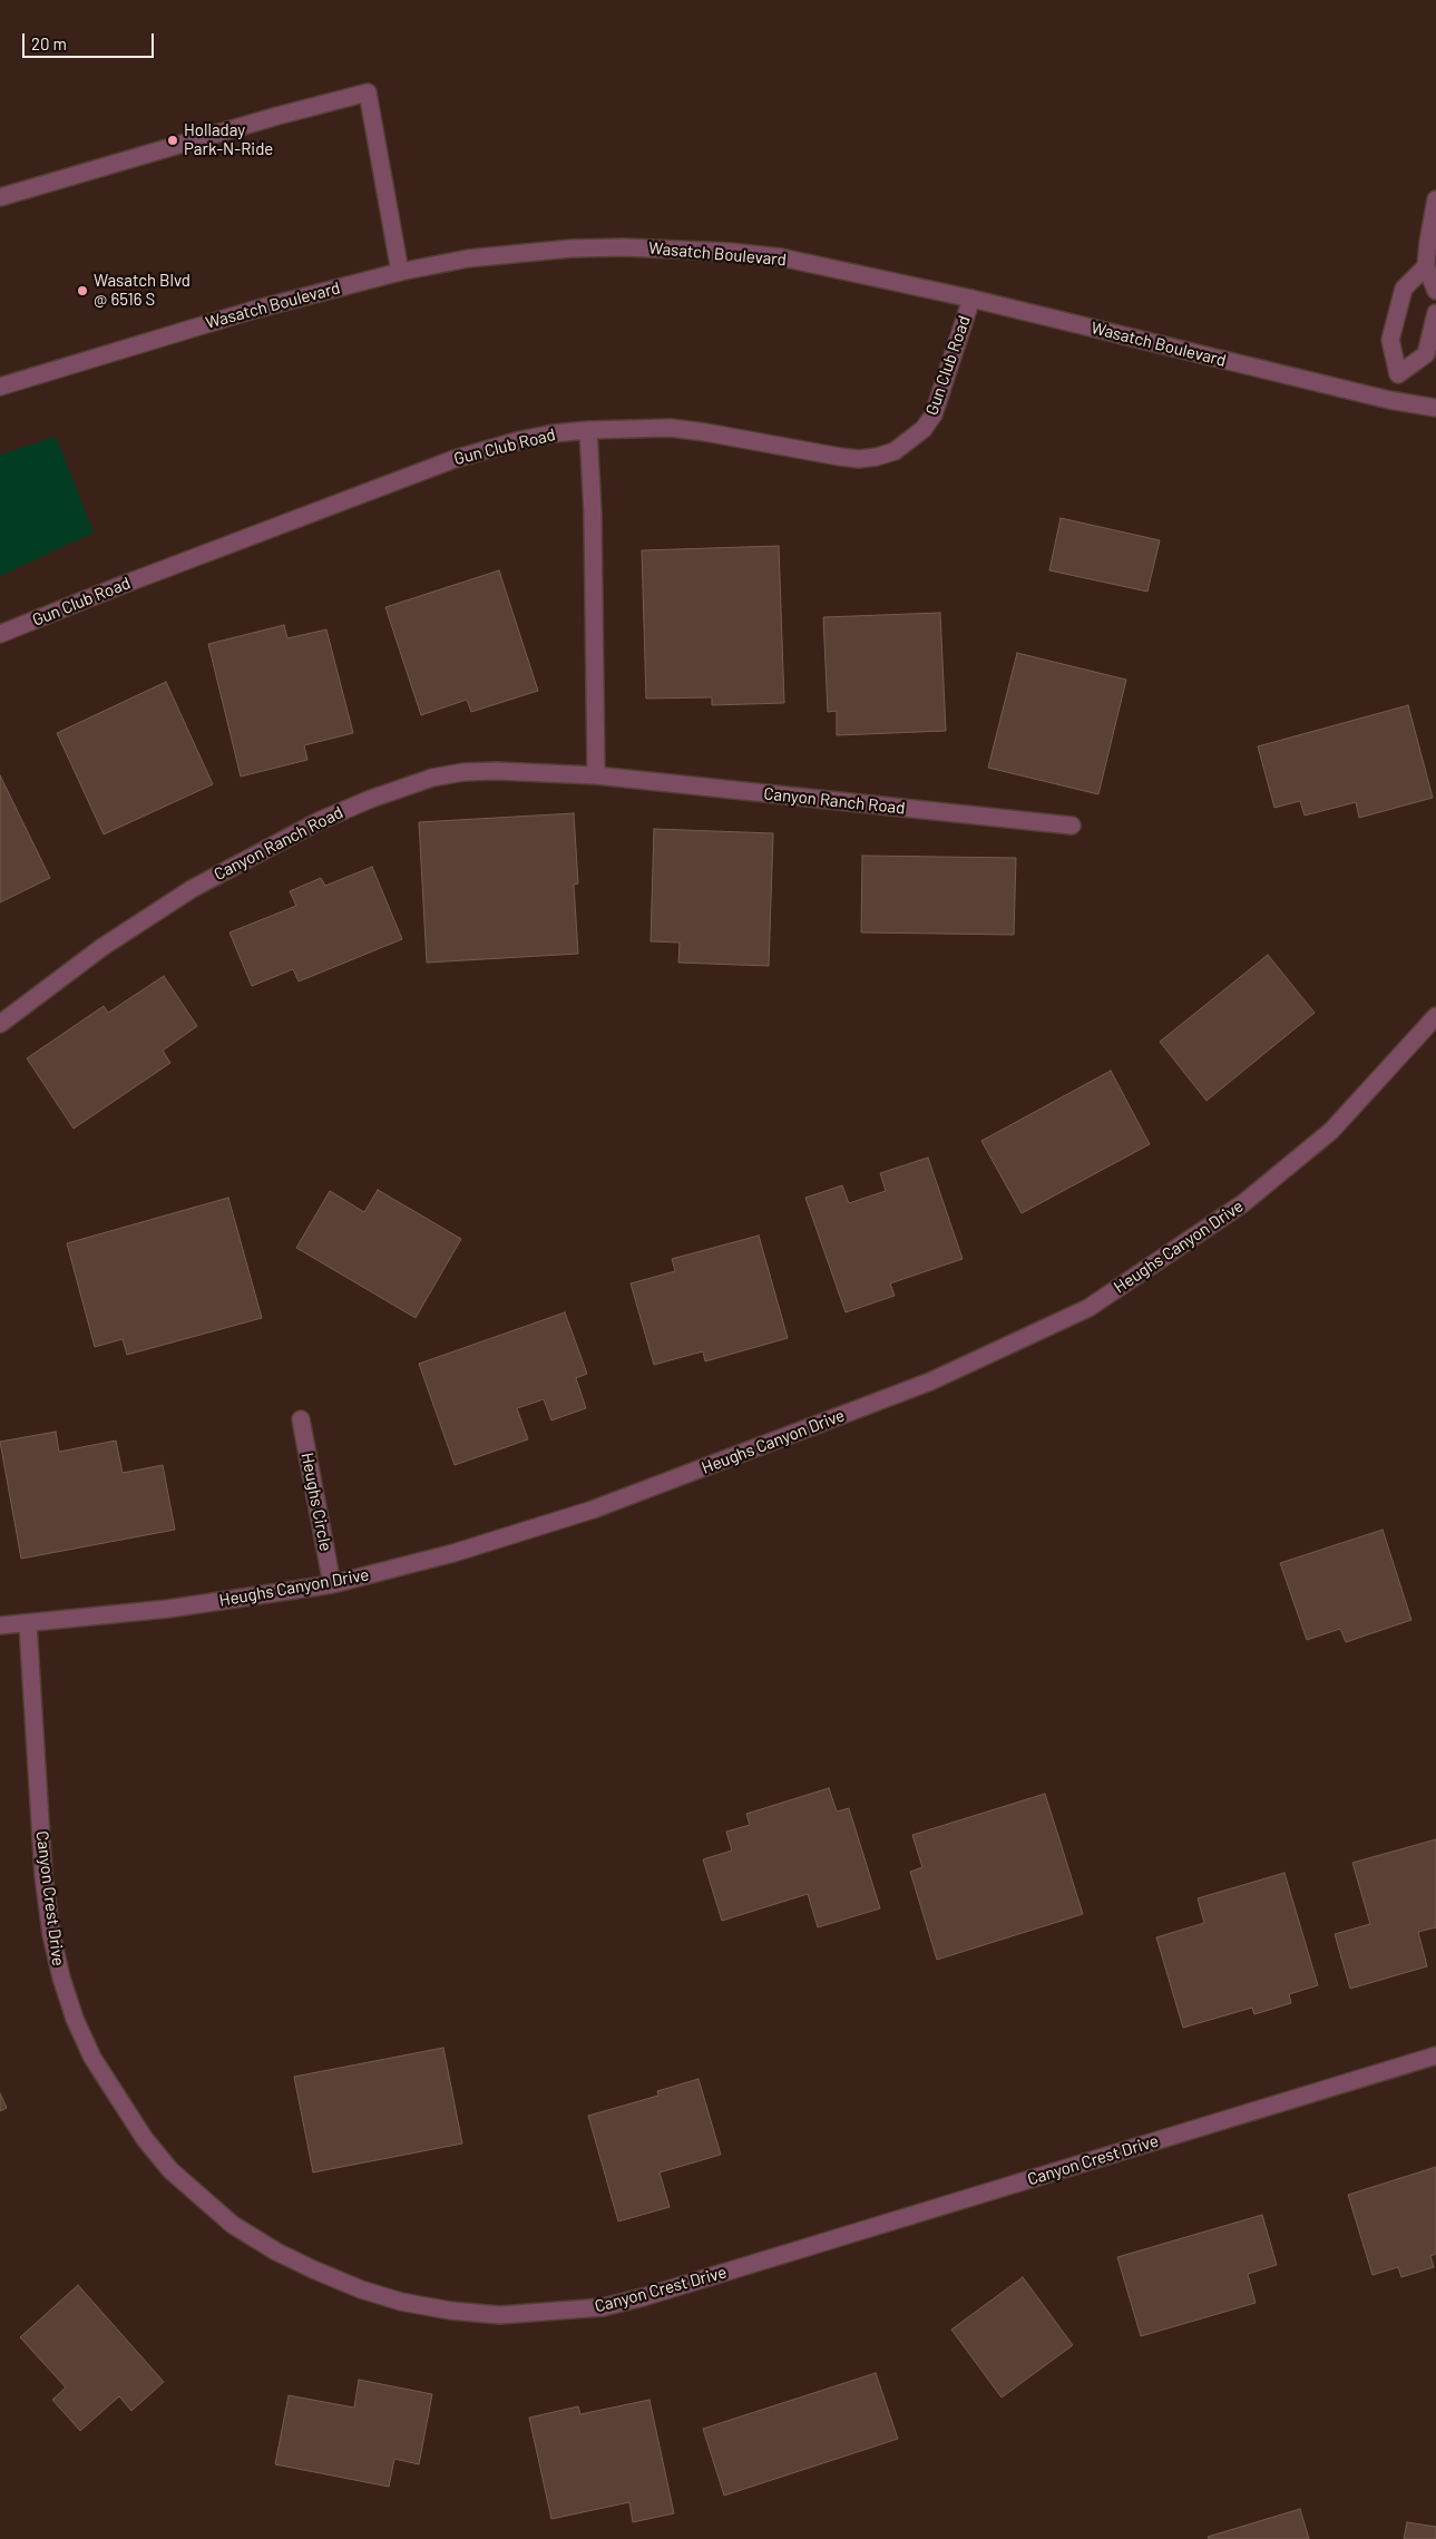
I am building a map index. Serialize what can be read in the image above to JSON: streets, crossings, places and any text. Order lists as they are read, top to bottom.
{
  "streets": {
    "street": [
      "Wasatch Boulevard",
      "Gun Club Road",
      "Canyon Ranch Road",
      "Heughs Canyon Drive",
      "Heughs Circle",
      "Canyon Crest Drive"
    ]
  },
  "crossings": [
    ["Wasatch Boulevard", "Gun Club Road"],
    ["Heughs Canyon Drive", "Heughs Circle"],
    ["Heughs Canyon Drive", "Canyon Crest Drive"]
  ],
  "places": ["Holladay Park-N-Ride", "Wasatch Blvd @ 6516 S"],
  "scale_bar": "20 m"
}
